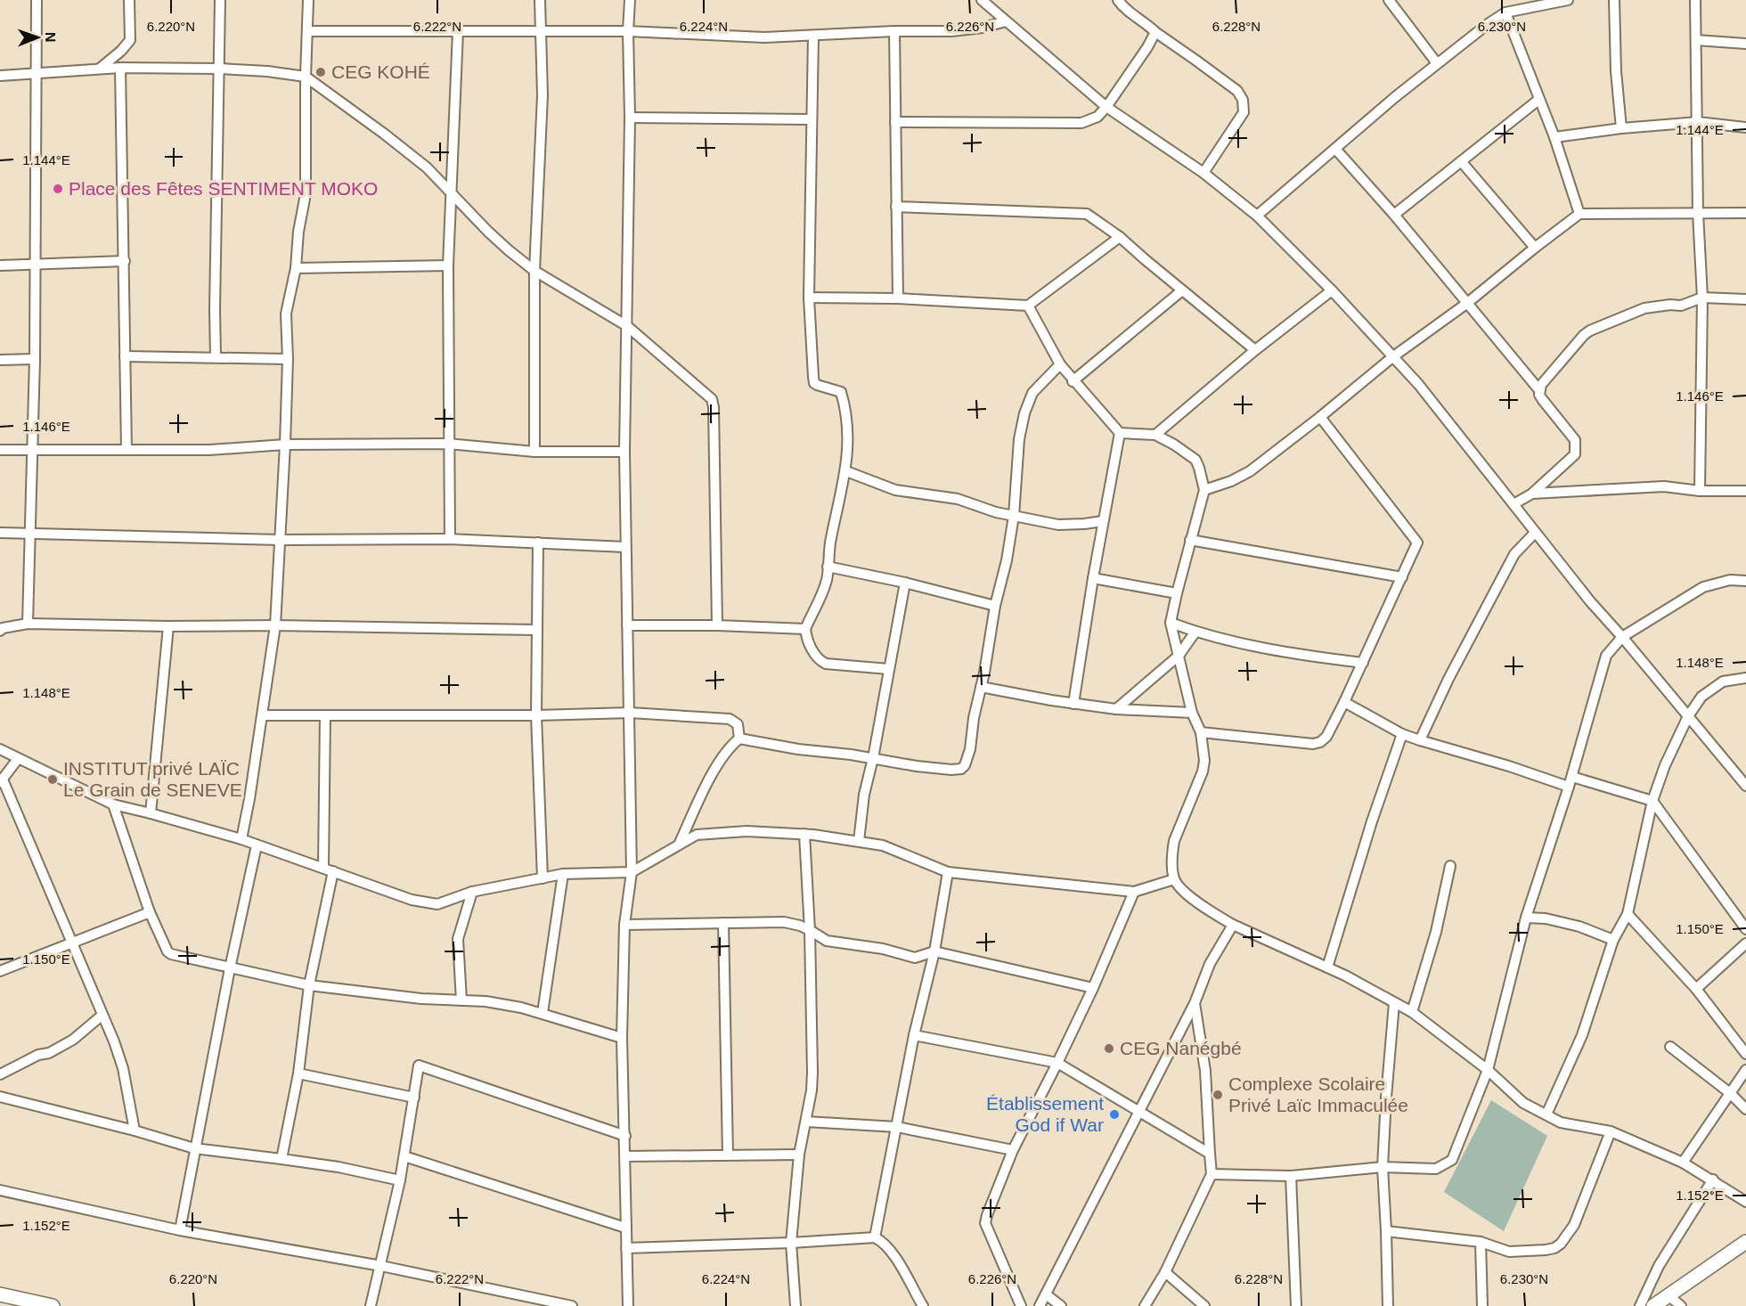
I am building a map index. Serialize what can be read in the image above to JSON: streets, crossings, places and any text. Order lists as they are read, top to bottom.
{
  "places": [
    "CEG KOHÉ",
    "Place des Fêtes SENTIMENT MOKO",
    "INSTITUT privé LAÏC Le Grain de SENEVE",
    "CEG Nanégbé",
    "Complexe Scolaire Privé Laïc Immaculée",
    "Établissement God if War"
  ],
  "north": "right",
  "coordinates": [
    "6.220°N",
    "6.222°N",
    "6.224°N",
    "6.226°N",
    "6.228°N",
    "6.230°N",
    "1.144°E",
    "1.146°E",
    "1.148°E",
    "1.150°E",
    "1.152°E"
  ]
}
